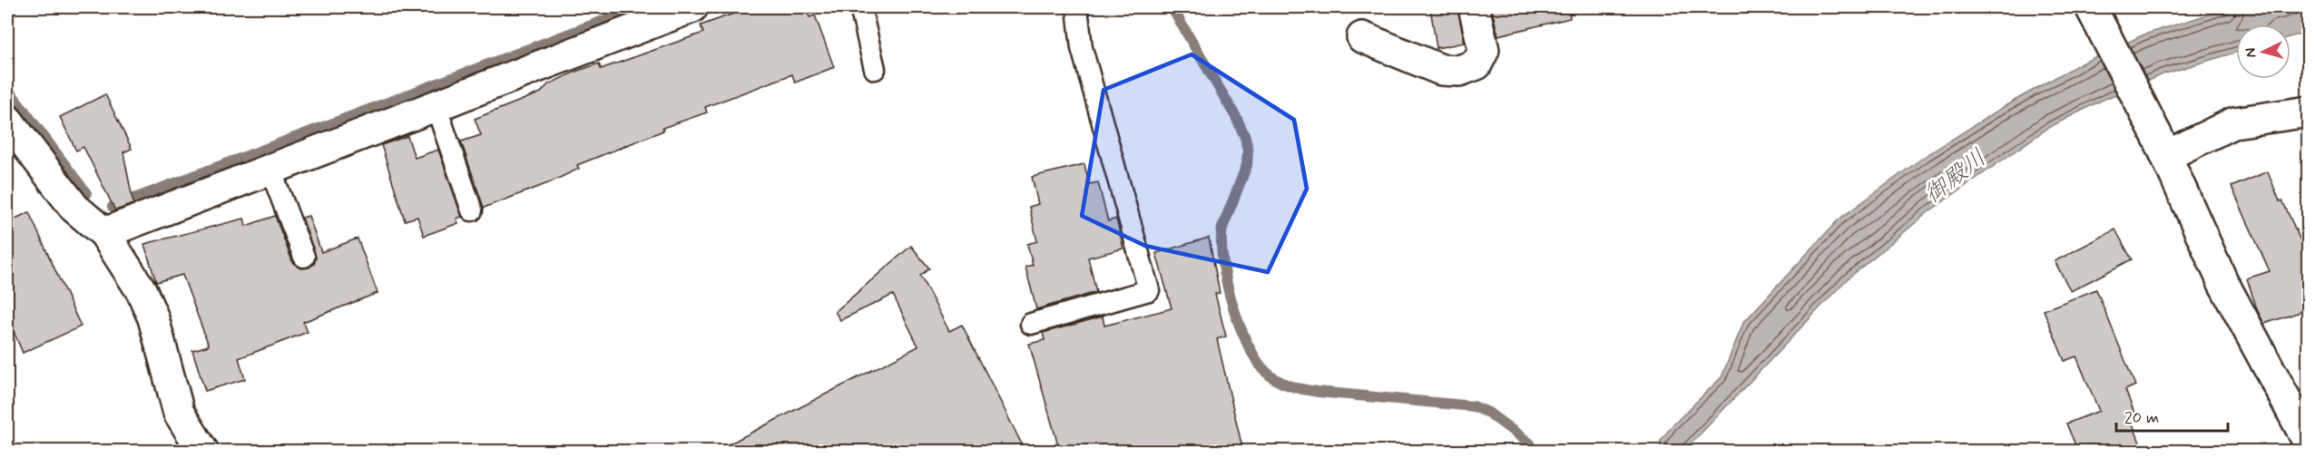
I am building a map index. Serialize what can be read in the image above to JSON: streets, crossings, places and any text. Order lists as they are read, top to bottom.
{
  "water": ["御殿川"],
  "scale_bar": "20 m",
  "north": "left"
}
